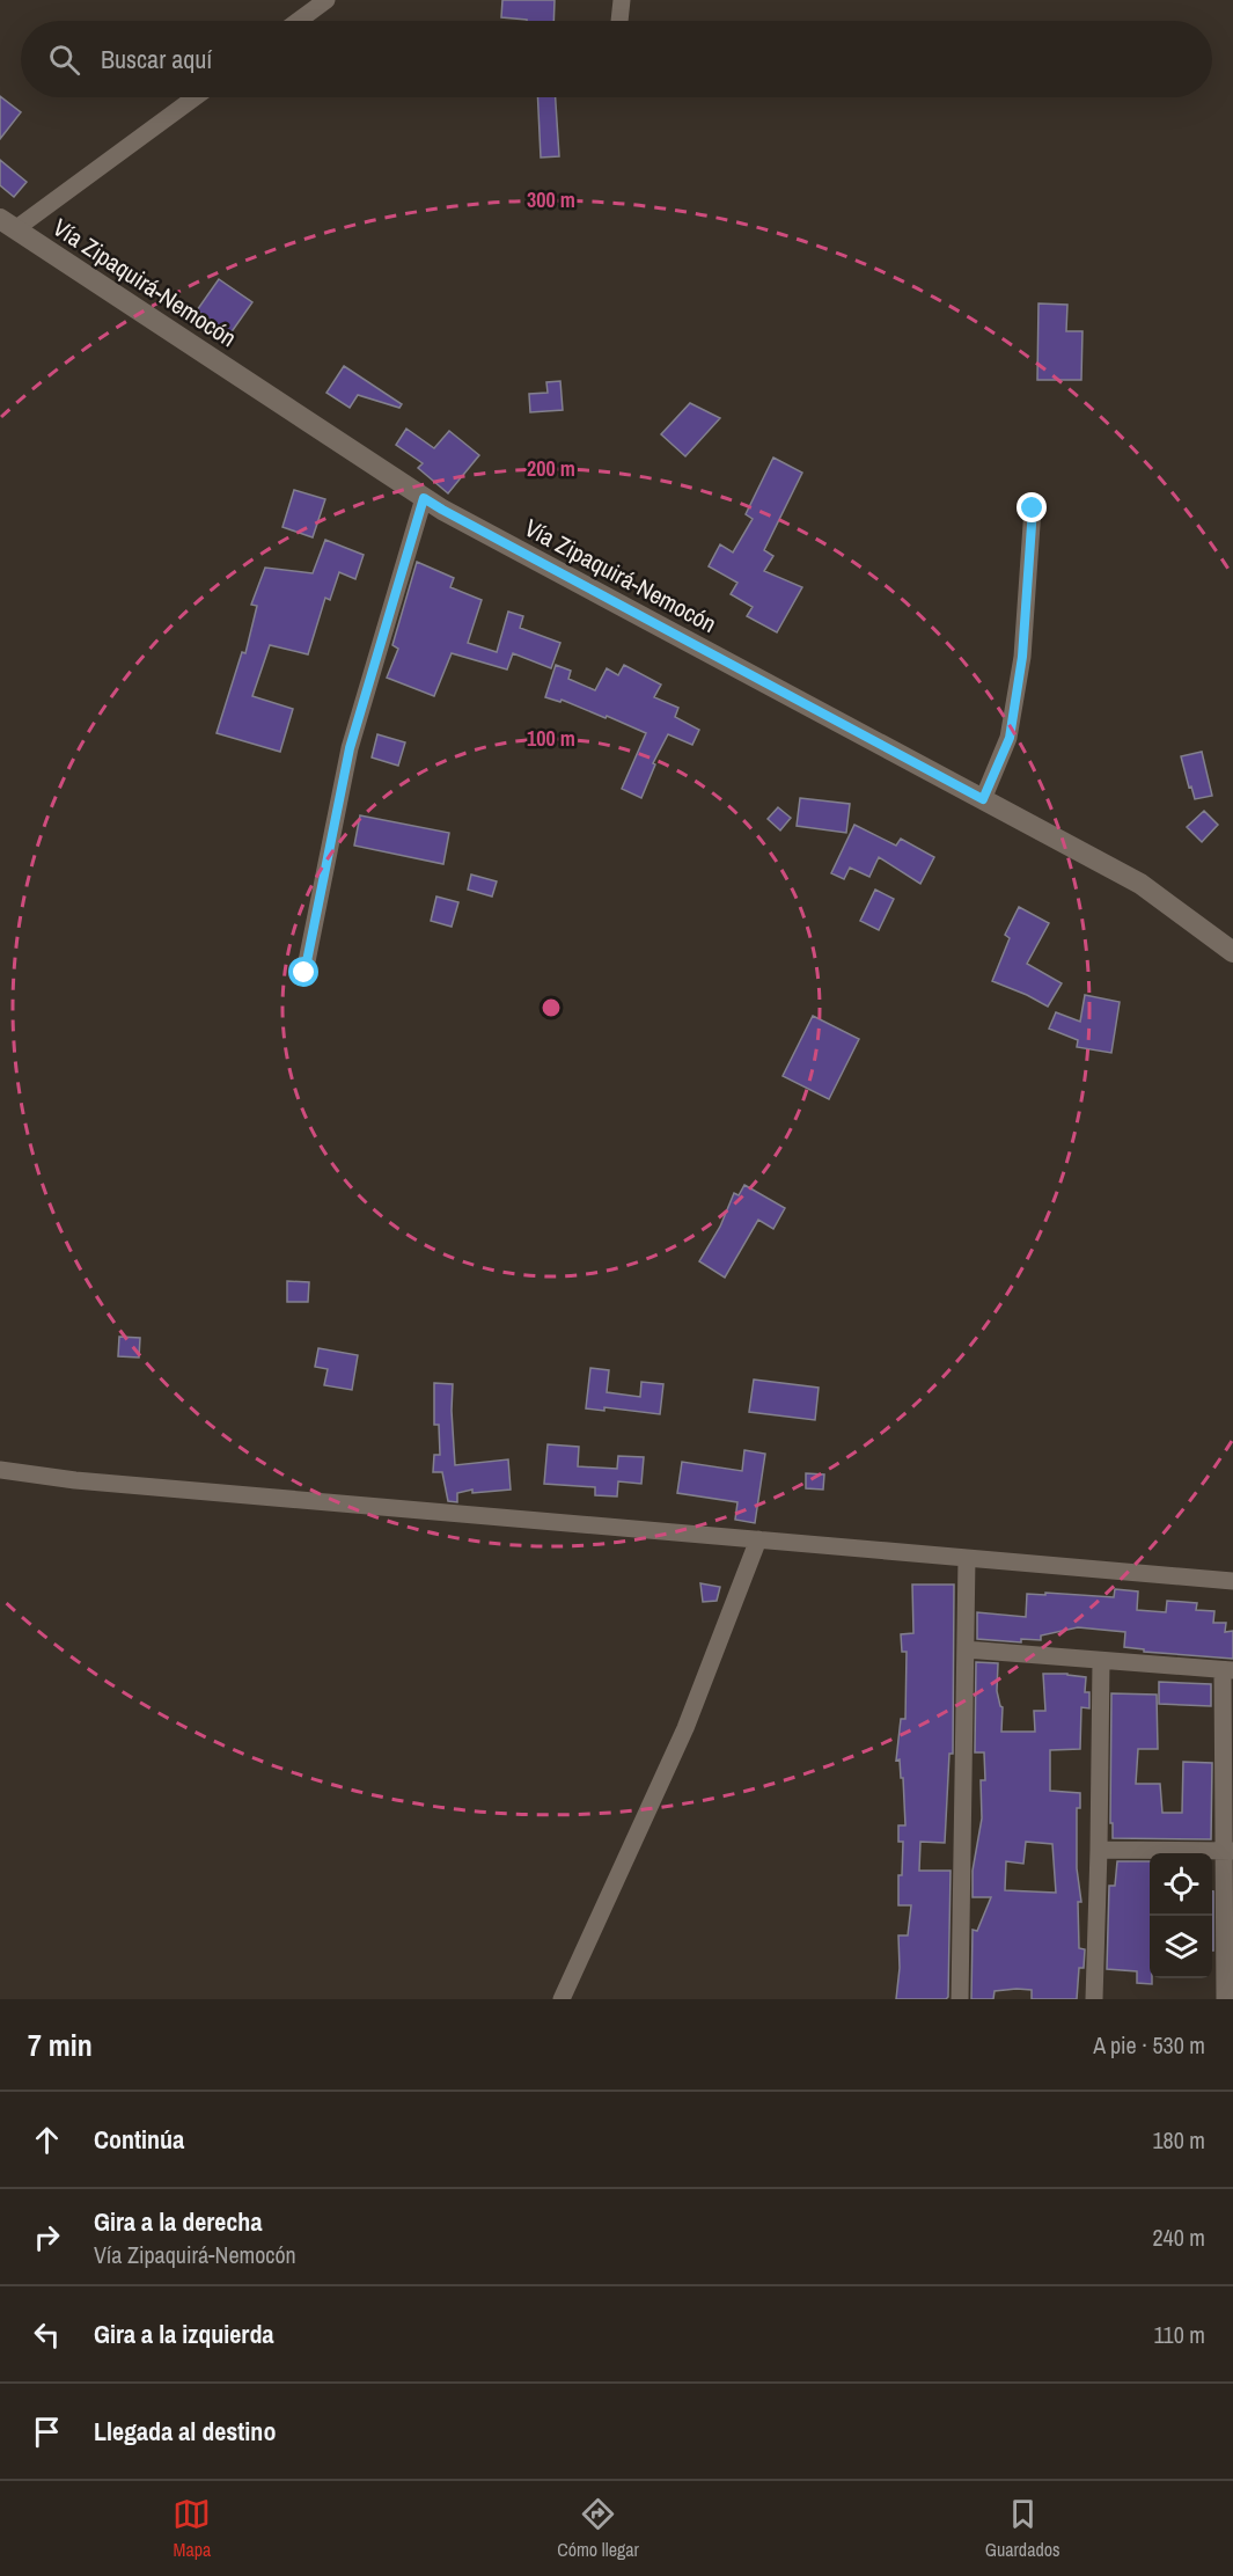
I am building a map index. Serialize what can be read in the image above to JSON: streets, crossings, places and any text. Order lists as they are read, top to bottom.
{
  "streets": {
    "main road": ["Vía Zipaquirá-Nemocón"]
  },
  "page": {
    "search": "Buscar aquí",
    "heading": ["7 min", "A pie · 530 m"],
    "list": [
      ["Continúa", "180 m"],
      ["Gira a la derecha", "Vía Zipaquirá-Nemocón", "240 m"],
      ["Gira a la izquierda", "110 m"],
      "Llegada al destino"
    ],
    "nav": ["Mapa", "Cómo llegar", "Guardados"]
  },
  "rings": ["300 m", "200 m", "100 m"]
}
